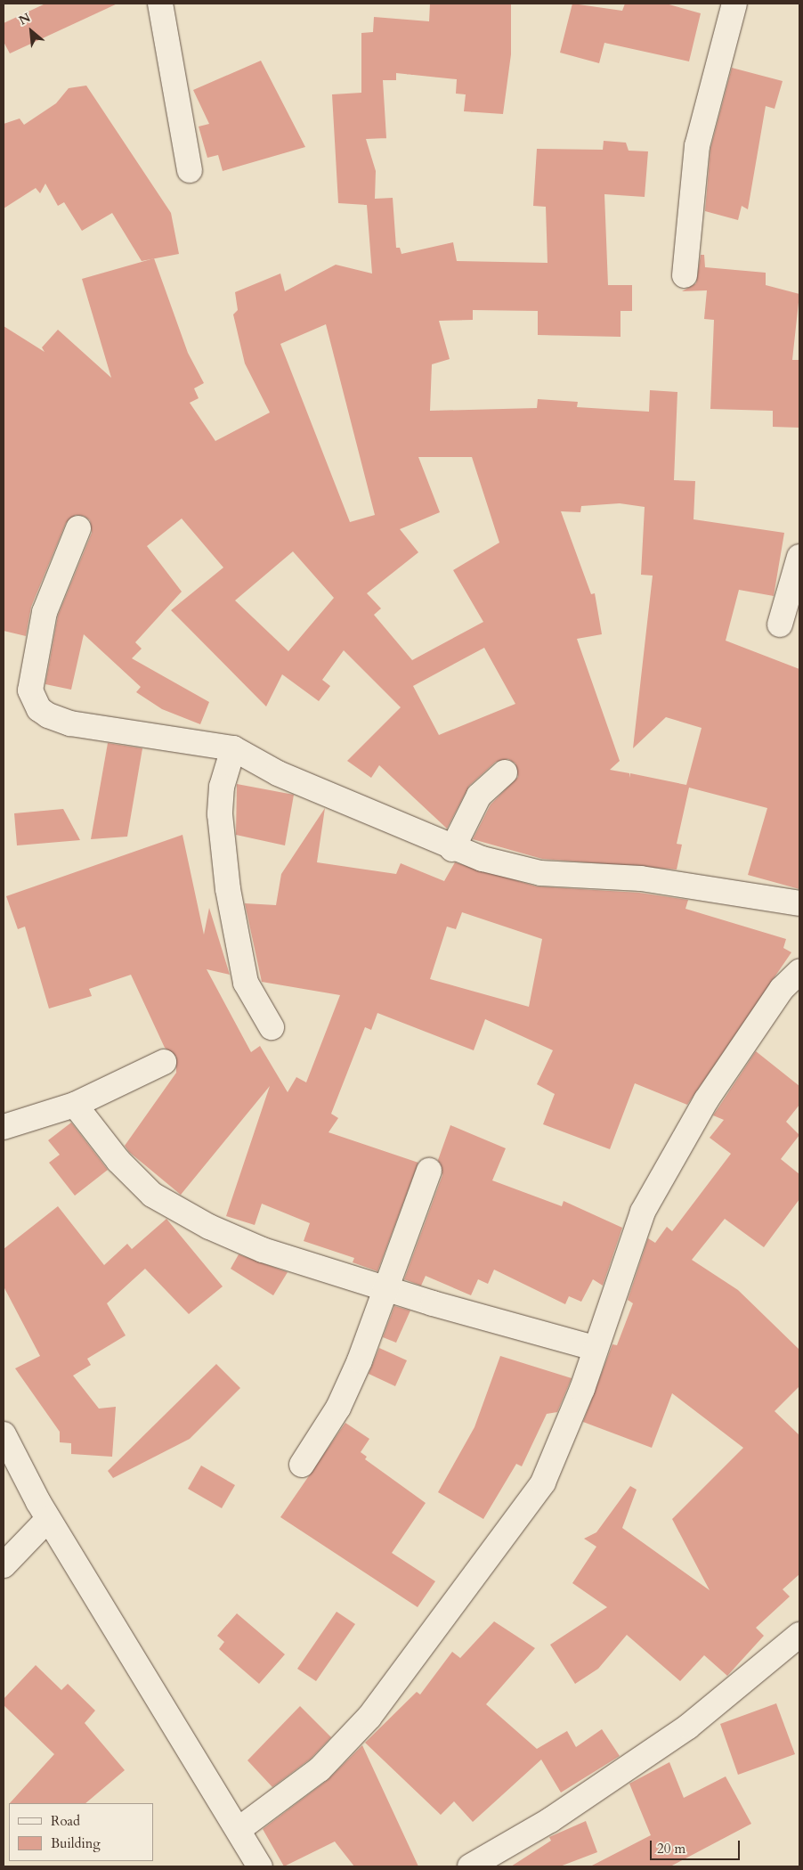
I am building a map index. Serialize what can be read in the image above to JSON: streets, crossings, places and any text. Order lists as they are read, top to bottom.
{
  "legend": ["Road", "Building"],
  "scale_bar": "20 m",
  "north": "top left"
}
